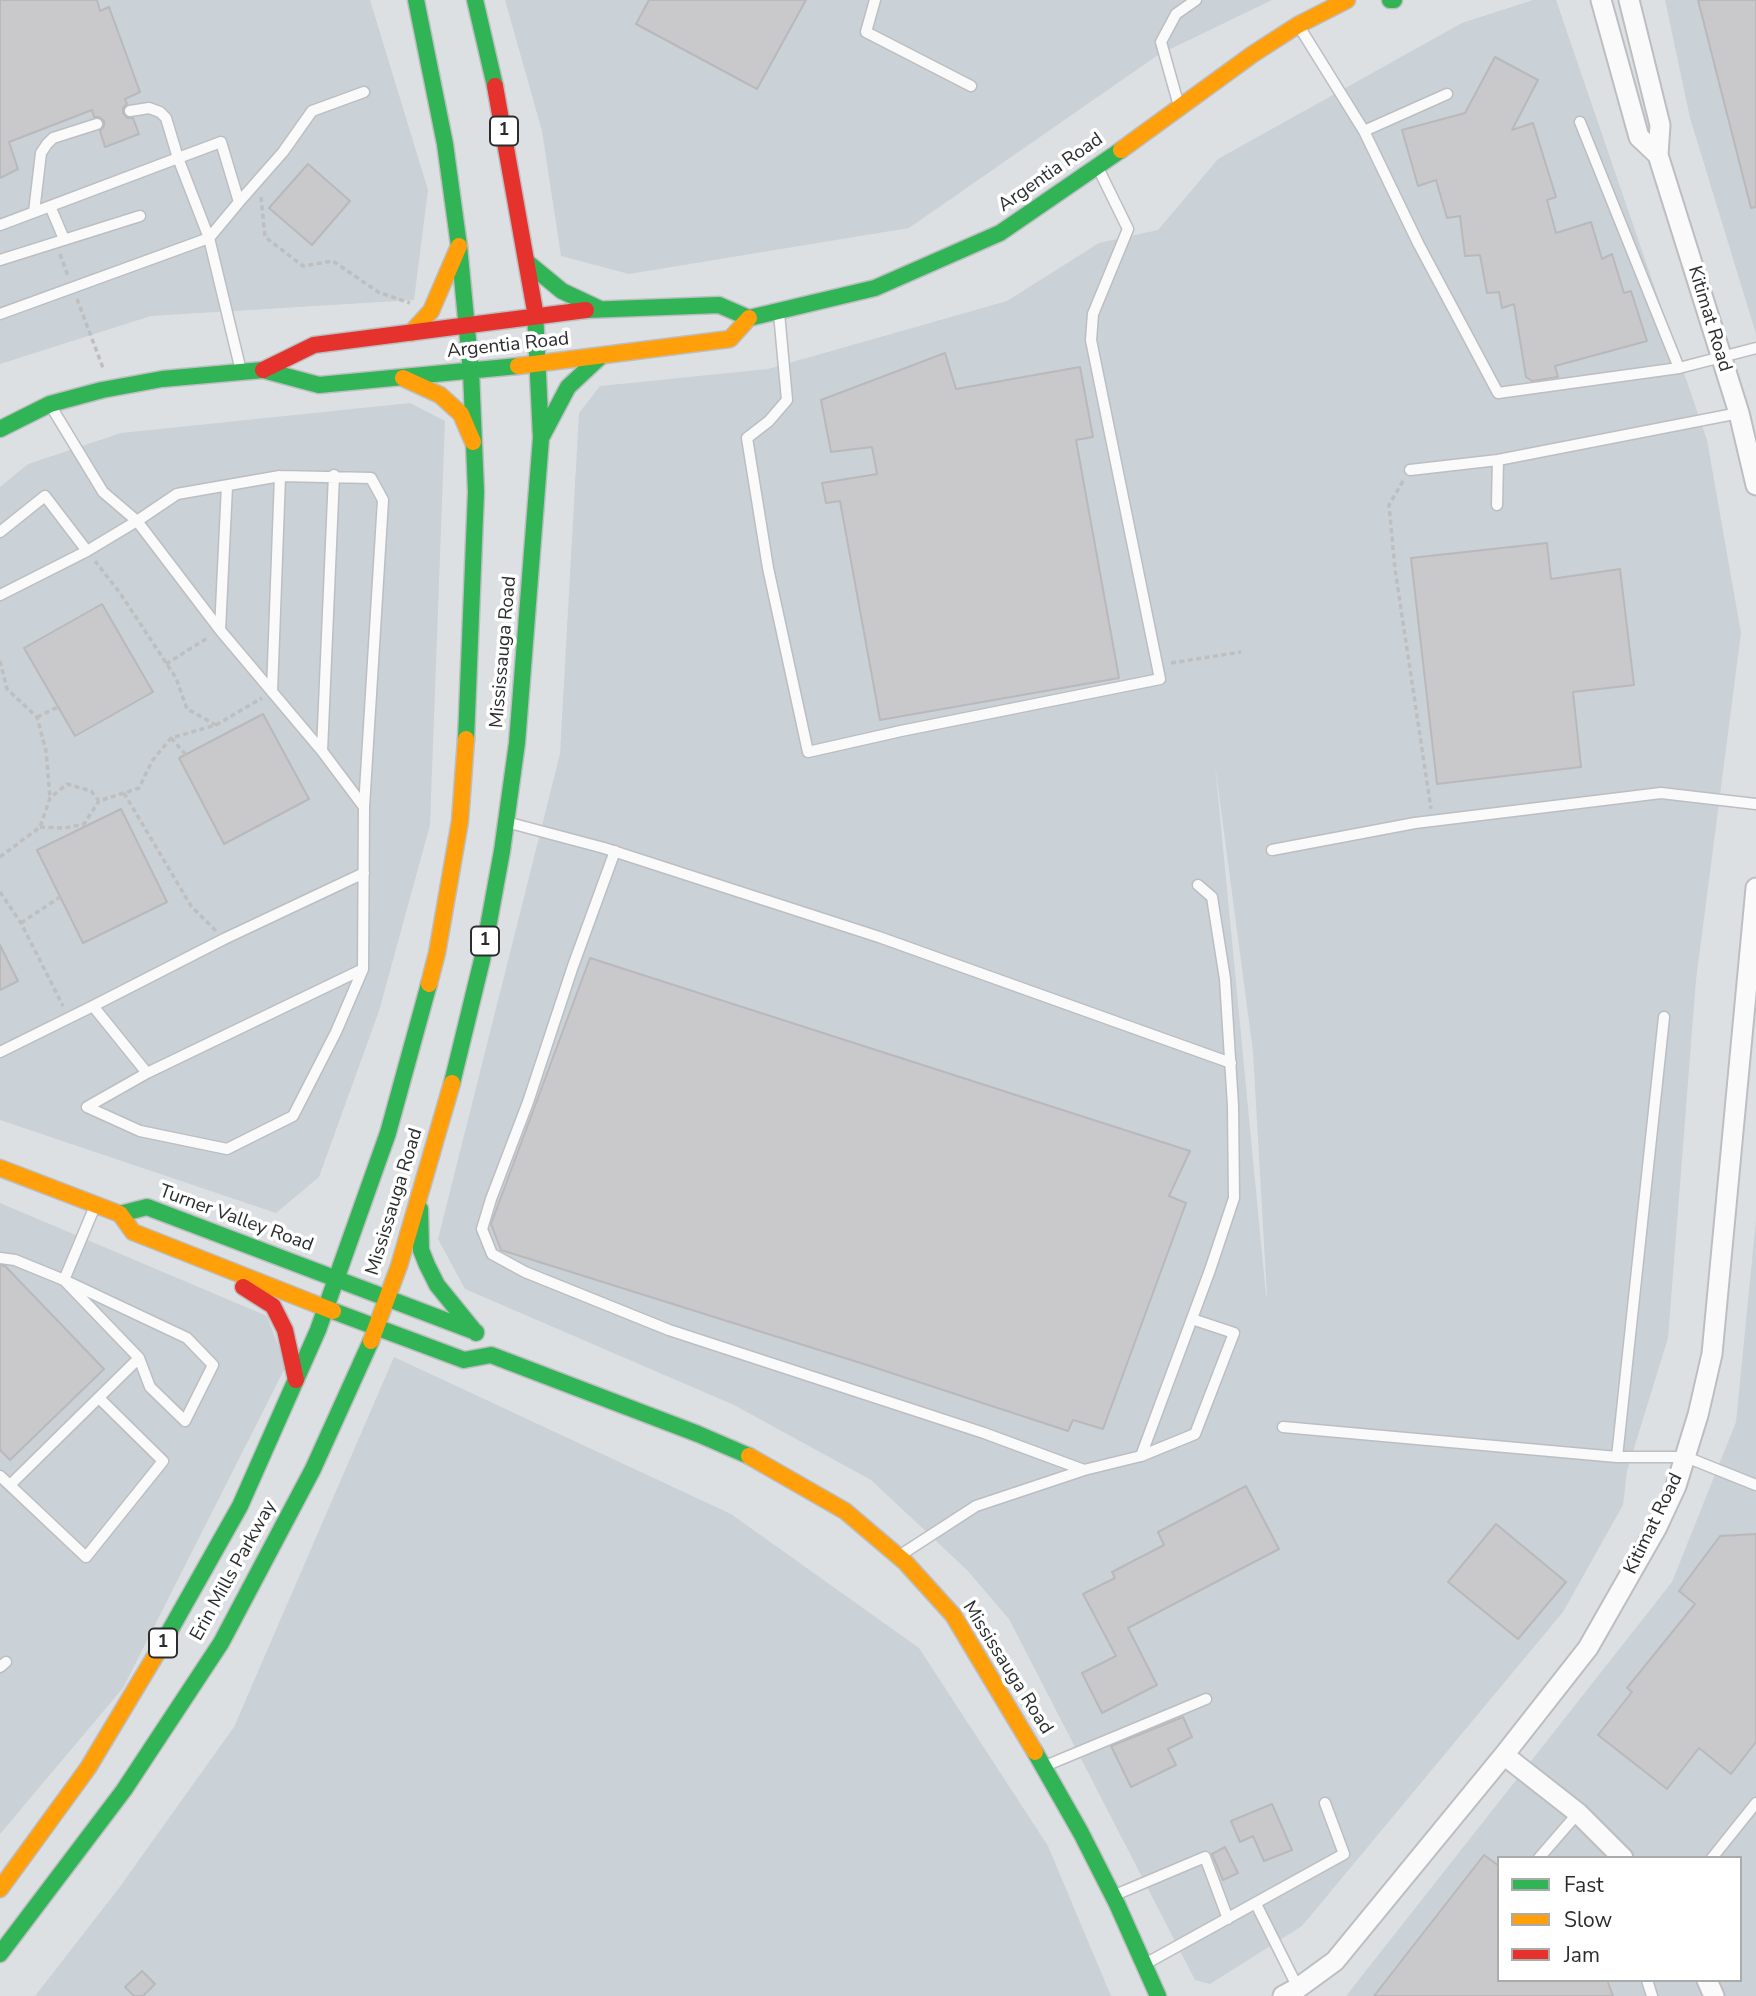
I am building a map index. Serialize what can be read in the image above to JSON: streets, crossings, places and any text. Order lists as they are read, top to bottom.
{
  "streets": {
    "main road": [
      "1",
      "Argentia Road",
      "Mississauga Road",
      "Turner Valley Road",
      "Erin Mills Parkway"
    ],
    "street": ["Kitimat Road"]
  },
  "crossings": [
    ["Argentia Road", "Mississauga Road"],
    ["Mississauga Road", "Turner Valley Road"],
    ["Mississauga Road", "Erin Mills Parkway"]
  ],
  "legend": ["Fast", "Slow", "Jam"]
}
